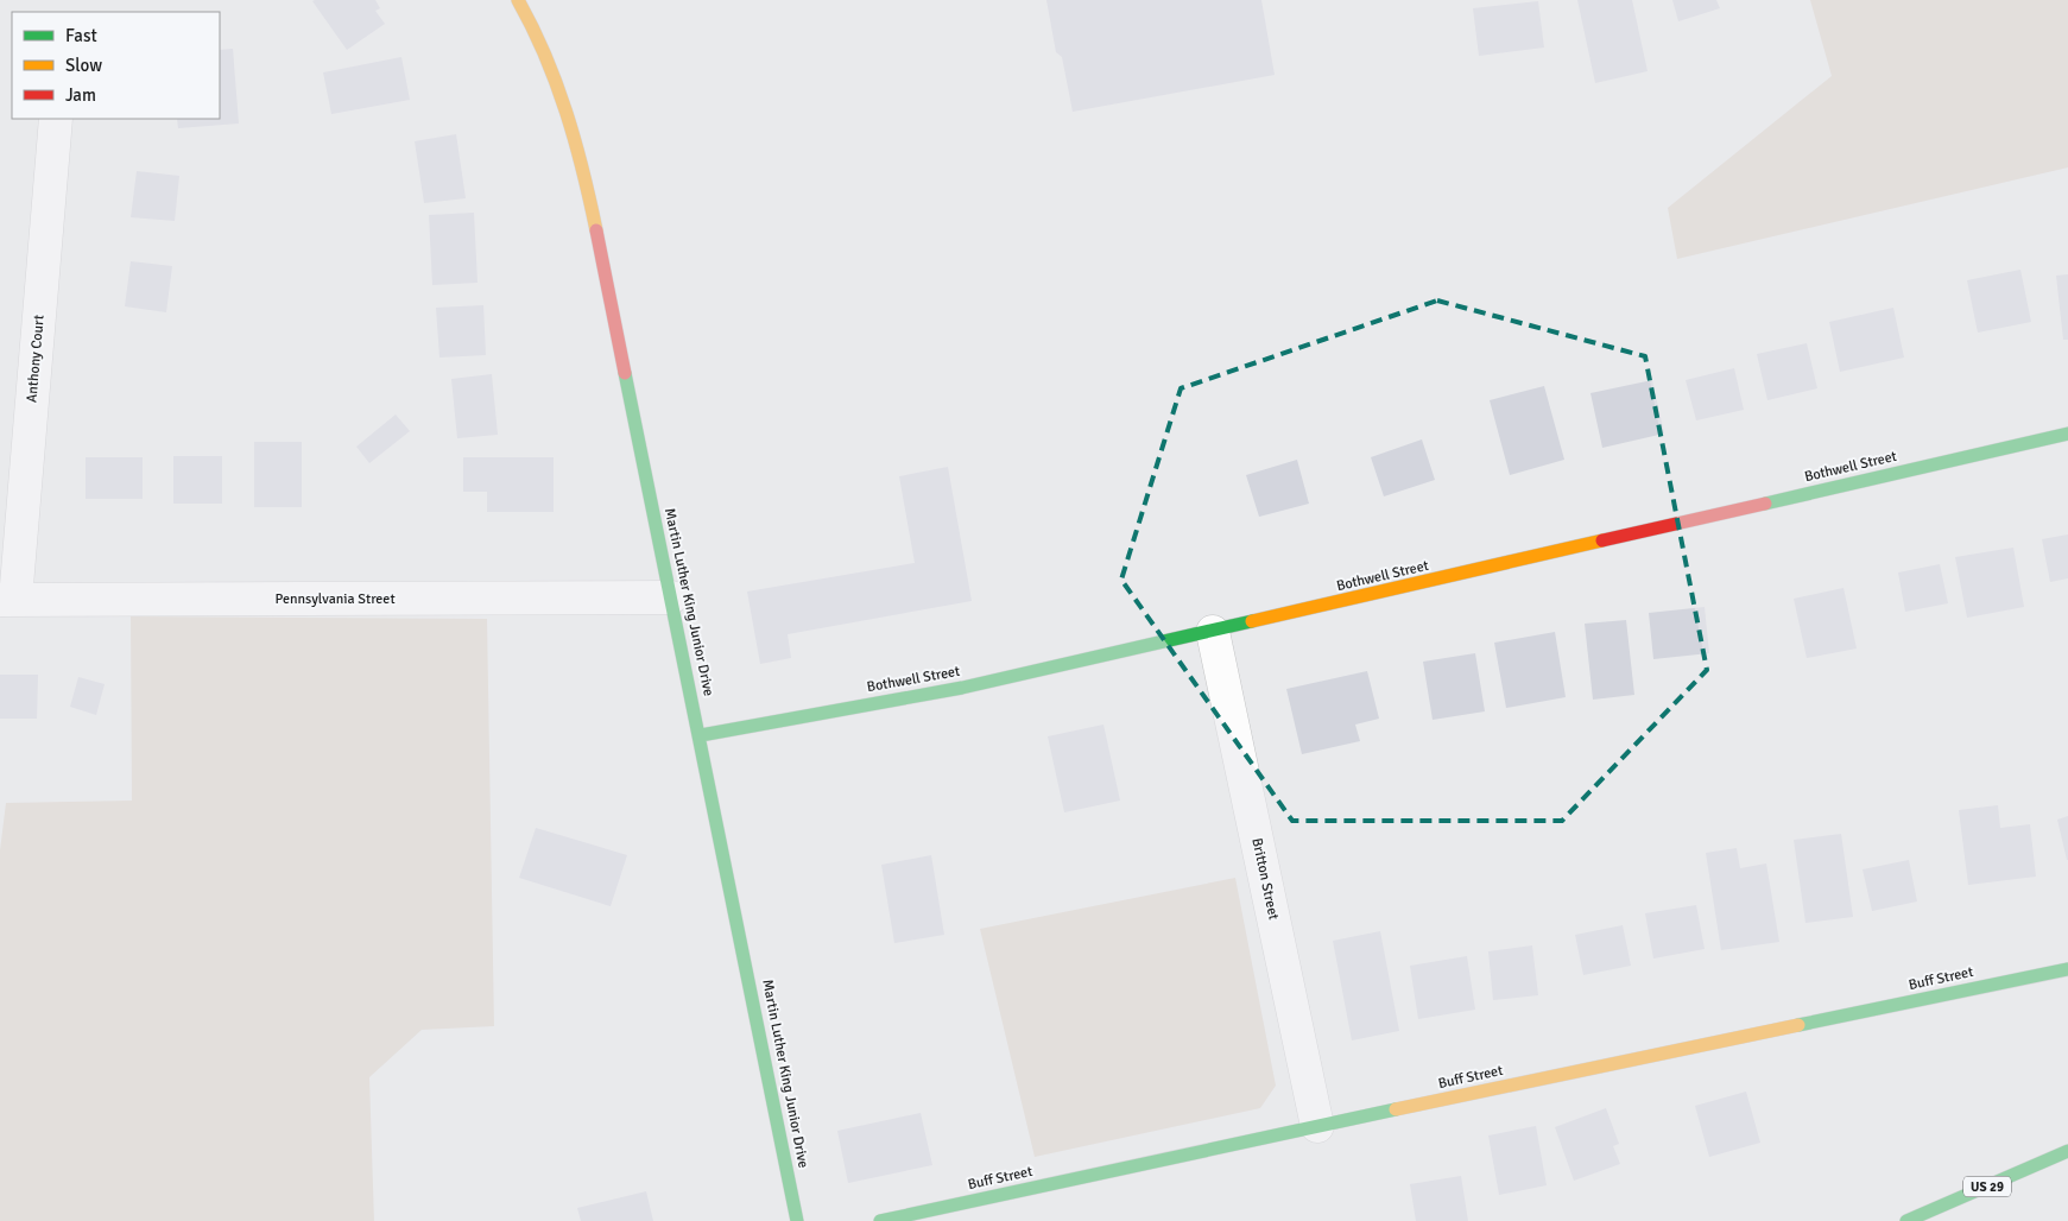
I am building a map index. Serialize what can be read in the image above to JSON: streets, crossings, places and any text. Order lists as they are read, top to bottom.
{
  "streets": {
    "main road": [
      "Bothwell Street",
      "Martin Luther King Junior Drive",
      "Buff Street",
      "US 29"
    ],
    "street": ["Anthony Court", "Pennsylvania Street", "Britton Street"]
  },
  "crossings": [
    ["Anthony Court", "Pennsylvania Street"],
    ["Bothwell Street", "Martin Luther King Junior Drive"],
    ["Bothwell Street", "Britton Street"],
    ["Pennsylvania Street", "Martin Luther King Junior Drive"],
    ["Britton Street", "Buff Street"]
  ],
  "legend": ["Fast", "Slow", "Jam"]
}
